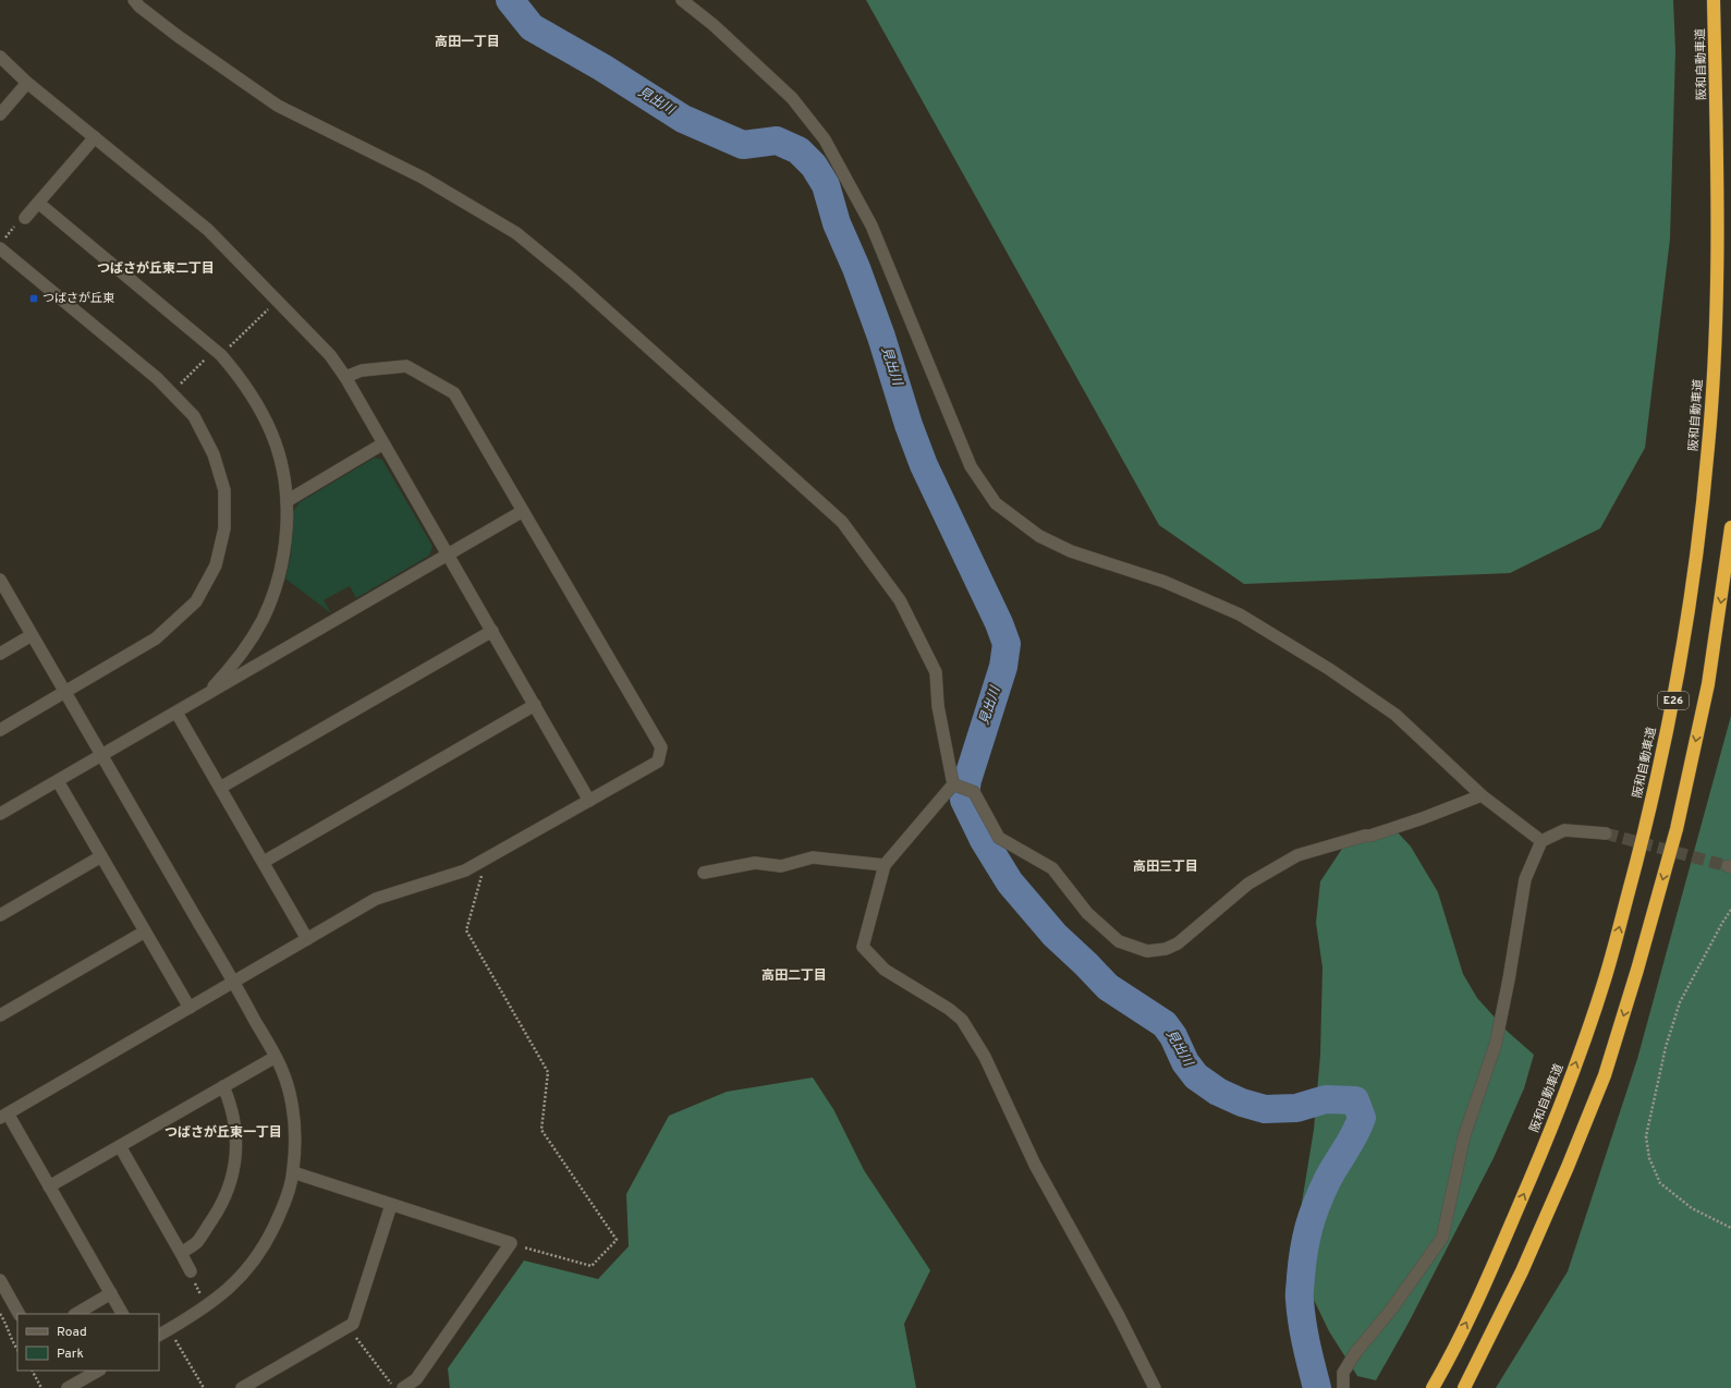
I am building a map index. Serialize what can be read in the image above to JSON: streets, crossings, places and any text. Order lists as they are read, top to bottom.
{
  "streets": {
    "highway": ["阪和自動車道", "E26"]
  },
  "districts": [
    "高田一丁目",
    "つばさが丘東二丁目",
    "高田三丁目",
    "高田二丁目",
    "つばさが丘東一丁目"
  ],
  "water": ["見出川"],
  "places": {
    "transit": ["つばさが丘東"]
  },
  "legend": ["Road", "Park"]
}
